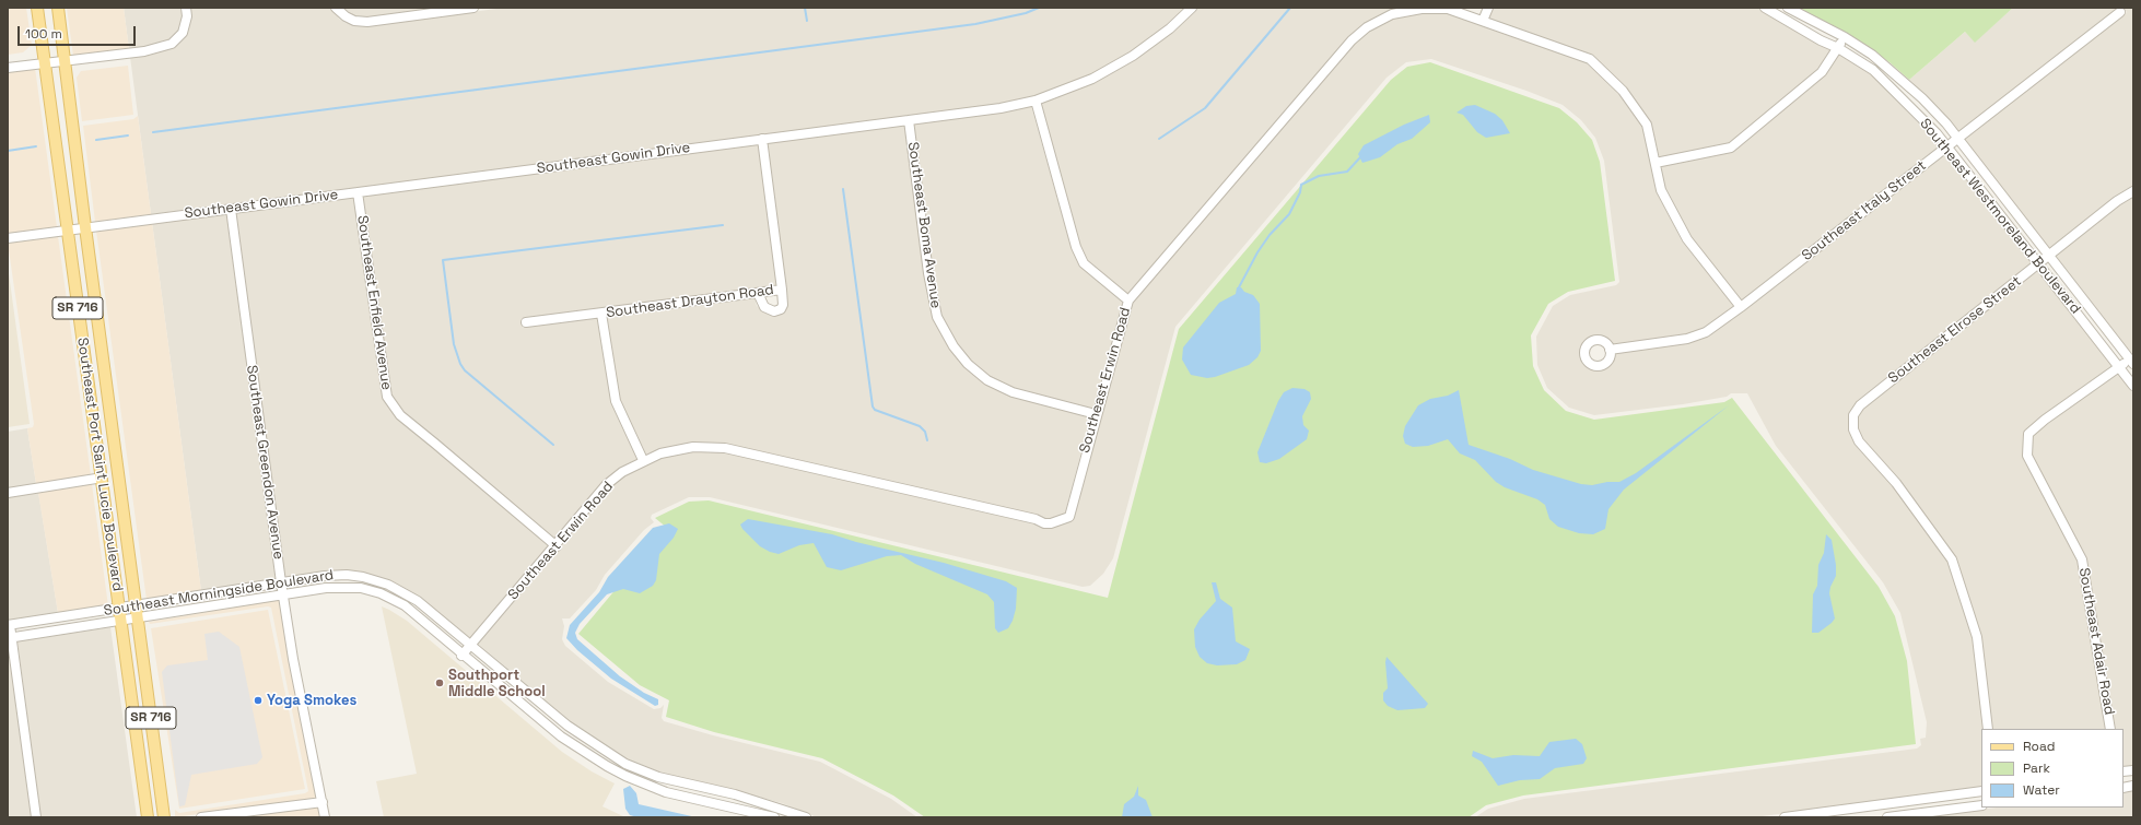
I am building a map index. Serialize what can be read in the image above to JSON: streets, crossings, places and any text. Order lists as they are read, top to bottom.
{
  "streets": {
    "main road": ["SR 716", "Southeast Port Saint Lucie Boulevard"],
    "street": [
      "Southeast Gowin Drive",
      "Southeast Italy Street",
      "Southeast Westmoreland Boulevard",
      "Southeast Boma Avenue",
      "Southeast Drayton Road",
      "Southeast Enfield Avenue",
      "Southeast Elrose Street",
      "Southeast Erwin Road",
      "Southeast Greendon Avenue",
      "Southeast Morningside Boulevard",
      "Southeast Adair Road"
    ]
  },
  "crossings": [
    ["Southeast Gowin Drive", "Southeast Boma Avenue"],
    ["Southeast Gowin Drive", "Southeast Drayton Road"],
    ["Southeast Gowin Drive", "Southeast Enfield Avenue"],
    ["Southeast Gowin Drive", "Southeast Greendon Avenue"],
    ["Southeast Gowin Drive", "Southeast Port Saint Lucie Boulevard"],
    ["Southeast Italy Street", "Southeast Westmoreland Boulevard"],
    ["Southeast Italy Street", "Southeast Erwin Road"],
    ["Southeast Westmoreland Boulevard", "Southeast Elrose Street"],
    ["Southeast Westmoreland Boulevard", "Southeast Adair Road"],
    ["Southeast Boma Avenue", "Southeast Erwin Road"],
    ["Southeast Enfield Avenue", "Southeast Erwin Road"],
    ["Southeast Erwin Road", "Southeast Morningside Boulevard"],
    ["Southeast Greendon Avenue", "Southeast Morningside Boulevard"],
    ["Southeast Port Saint Lucie Boulevard", "Southeast Morningside Boulevard"]
  ],
  "places": ["Southport Middle School", "Yoga Smokes"],
  "legend": ["Road", "Park", "Water"],
  "scale_bar": "100 m"
}
